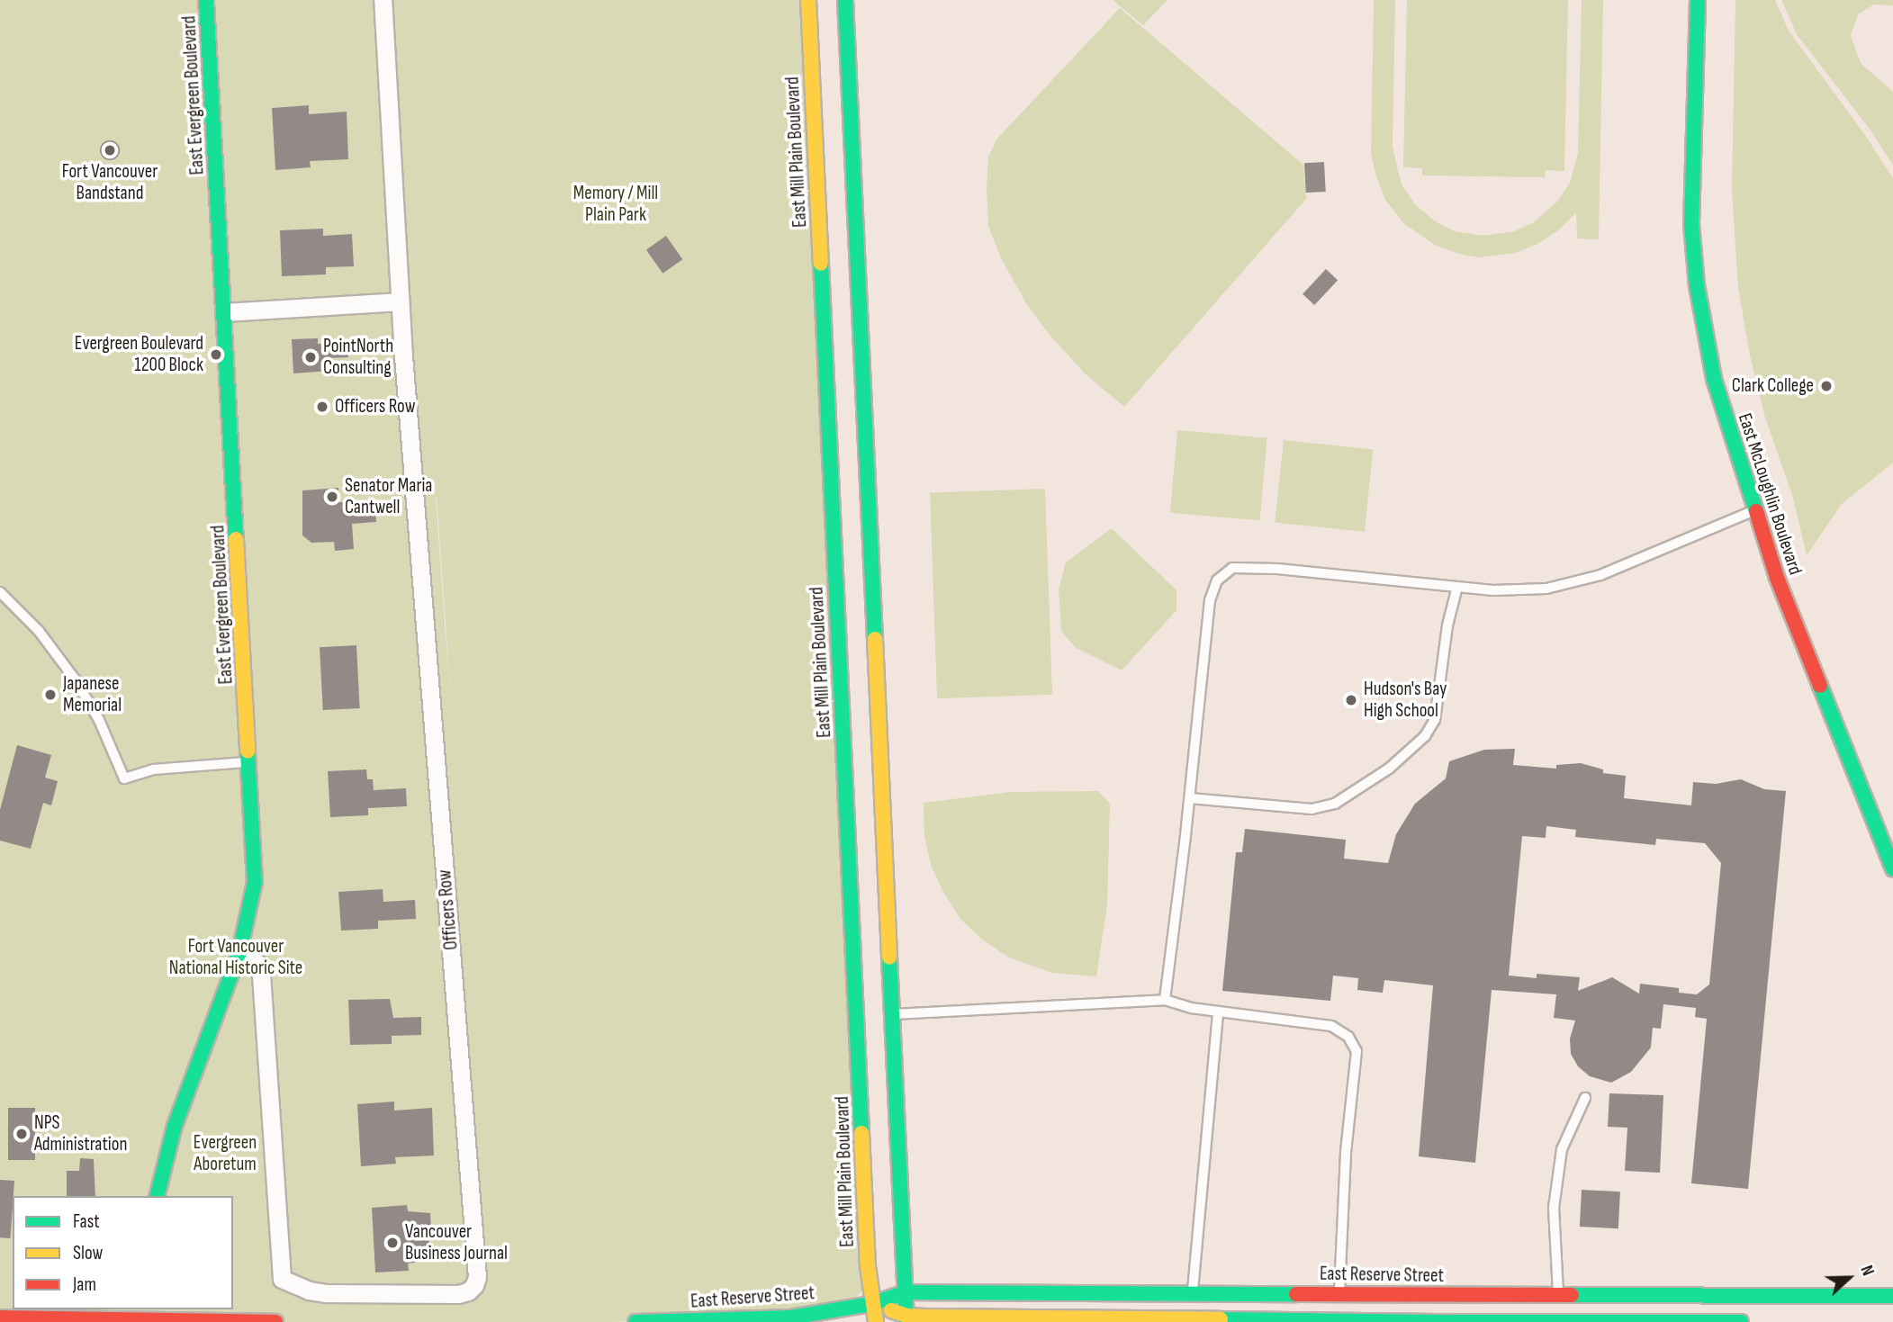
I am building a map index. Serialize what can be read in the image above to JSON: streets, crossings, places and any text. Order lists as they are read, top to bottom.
{
  "streets": {
    "street": [
      "East Evergreen Boulevard",
      "East Mill Plain Boulevard",
      "East McLoughlin Boulevard",
      "Officers Row",
      "East Reserve Street"
    ]
  },
  "crossings": [
    ["East Evergreen Boulevard", "Officers Row"],
    ["East Mill Plain Boulevard", "East Reserve Street"]
  ],
  "parks": ["Memory / Mill Plain Park", "Fort Vancouver National Historic Site", "Evergreen Aboretum"],
  "places": [
    "Fort Vancouver Bandstand",
    "Evergreen Boulevard 1200 Block",
    "PointNorth Consulting",
    "Clark College",
    "Officers Row",
    "Senator Maria Cantwell",
    "Japanese Memorial",
    "Hudson's Bay High School",
    "NPS Administration",
    "Vancouver Business Journal"
  ],
  "legend": ["Fast", "Slow", "Jam"],
  "north": "right"
}
